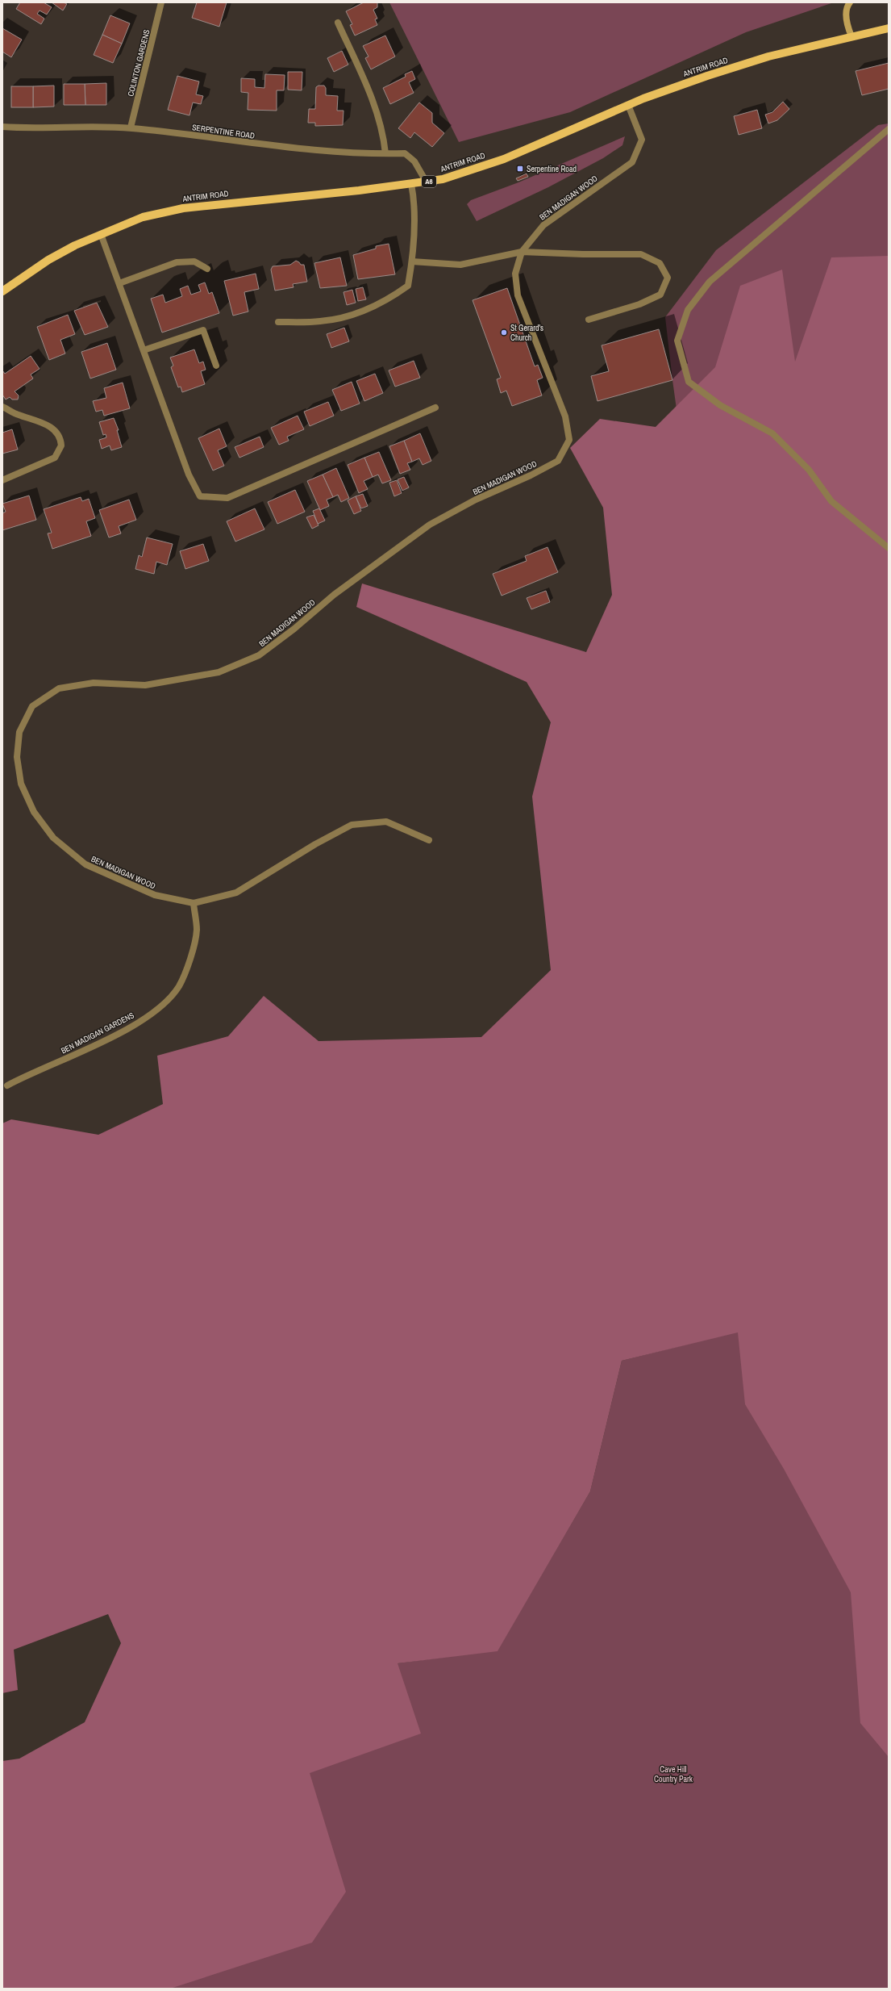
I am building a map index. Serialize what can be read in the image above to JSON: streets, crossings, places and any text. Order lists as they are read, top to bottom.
{
  "streets": {
    "main road": ["ANTRIM ROAD", "A6"],
    "street": [
      "COLINTON GARDENS",
      "SERPENTINE ROAD",
      "BEN MADIGAN WOOD",
      "BEN MADIGAN GARDENS"
    ]
  },
  "crossings": [
    ["COLINTON GARDENS", "SERPENTINE ROAD"],
    ["ANTRIM ROAD", "SERPENTINE ROAD"],
    ["ANTRIM ROAD", "BEN MADIGAN WOOD"],
    ["BEN MADIGAN WOOD", "BEN MADIGAN GARDENS"]
  ],
  "parks": ["Cave Hill Country Park"],
  "places": {
    "transit": ["Serpentine Road"],
    "other": ["St Gerard's Church"]
  }
}
